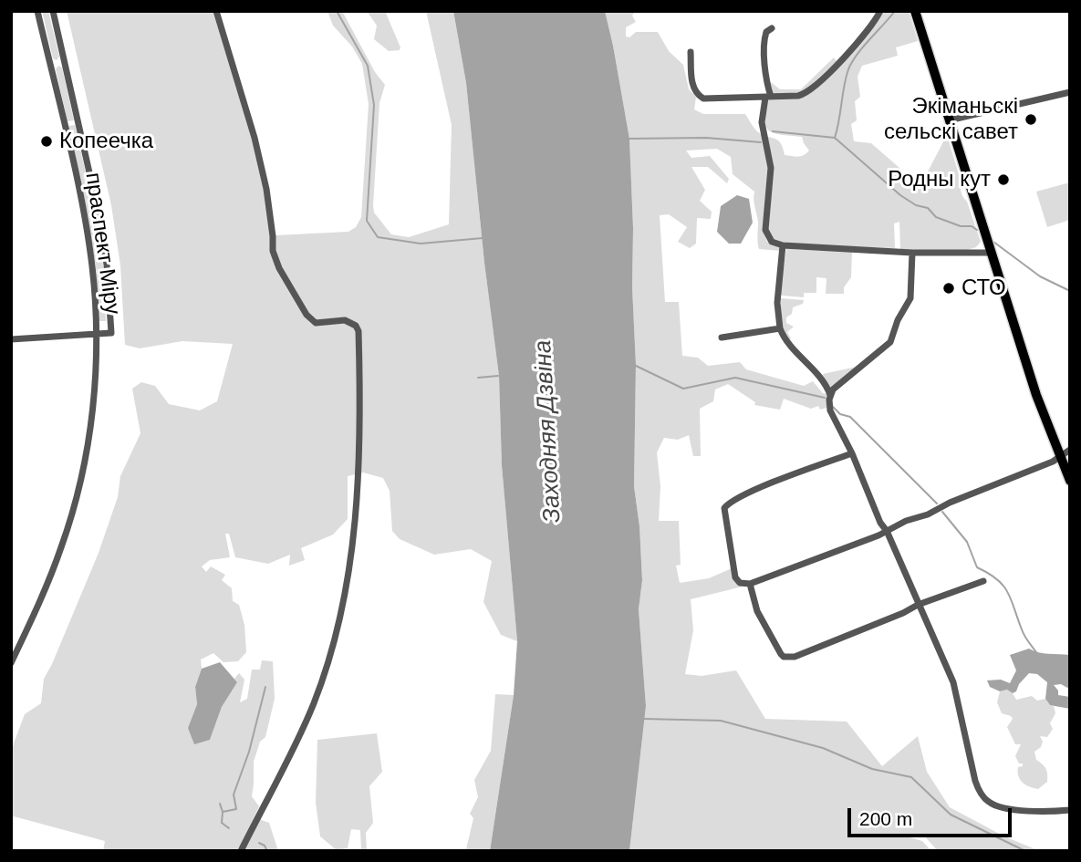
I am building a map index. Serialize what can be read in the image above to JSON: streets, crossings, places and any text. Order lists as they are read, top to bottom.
{
  "streets": {
    "street": ["праспект Міру"]
  },
  "water": ["Заходняя Дзвіна"],
  "places": [
    "Экіманьскі сельскі савет",
    "Копеечка",
    "Родны кут",
    "СТО"
  ],
  "scale_bar": "200 m"
}
